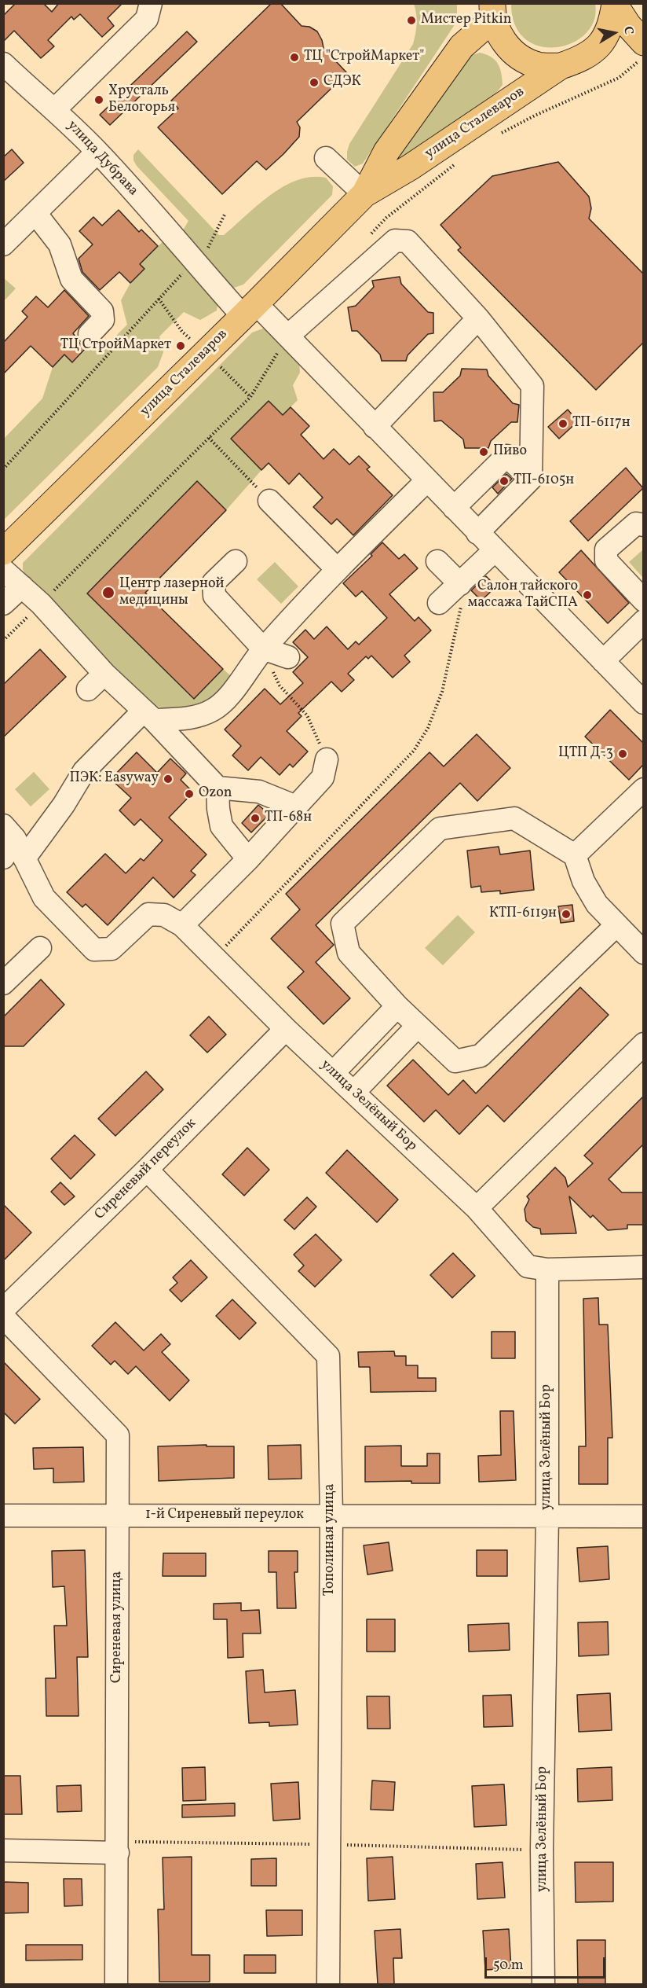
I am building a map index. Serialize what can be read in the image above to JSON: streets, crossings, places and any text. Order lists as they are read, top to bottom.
{
  "streets": {
    "main road": ["улица Сталеваров"],
    "street": [
      "улица Дубрава",
      "улица Зелёный Бор",
      "Сиреневый переулок",
      "1-й Сиреневый переулок",
      "Тополиная улица",
      "Сиреневая улица"
    ]
  },
  "crossings": [
    ["улица Сталеваров", "улица Дубрава"],
    ["улица Зелёный Бор", "Сиреневый переулок"],
    ["улица Зелёный Бор", "1-й Сиреневый переулок"],
    ["Сиреневый переулок", "Тополиная улица"],
    ["1-й Сиреневый переулок", "Тополиная улица"],
    ["1-й Сиреневый переулок", "Сиреневая улица"]
  ],
  "places": [
    "Мистер Pitkin",
    "ТЦ \"СтройМаркет\"",
    "СДЭК",
    "Хрусталь Белогорья",
    "ТЦ СтройМаркет",
    "ТП-6117н",
    "Пиво",
    "ТП-6105н",
    "Центр лазерной медицины",
    "Салон тайского массажа ТайСПА",
    "ЦТП Д-3",
    "ПЭК: Easyway",
    "Ozon",
    "ТП-68н",
    "КТП-6119н"
  ],
  "scale_bar": "50 m",
  "north": "right"
}
